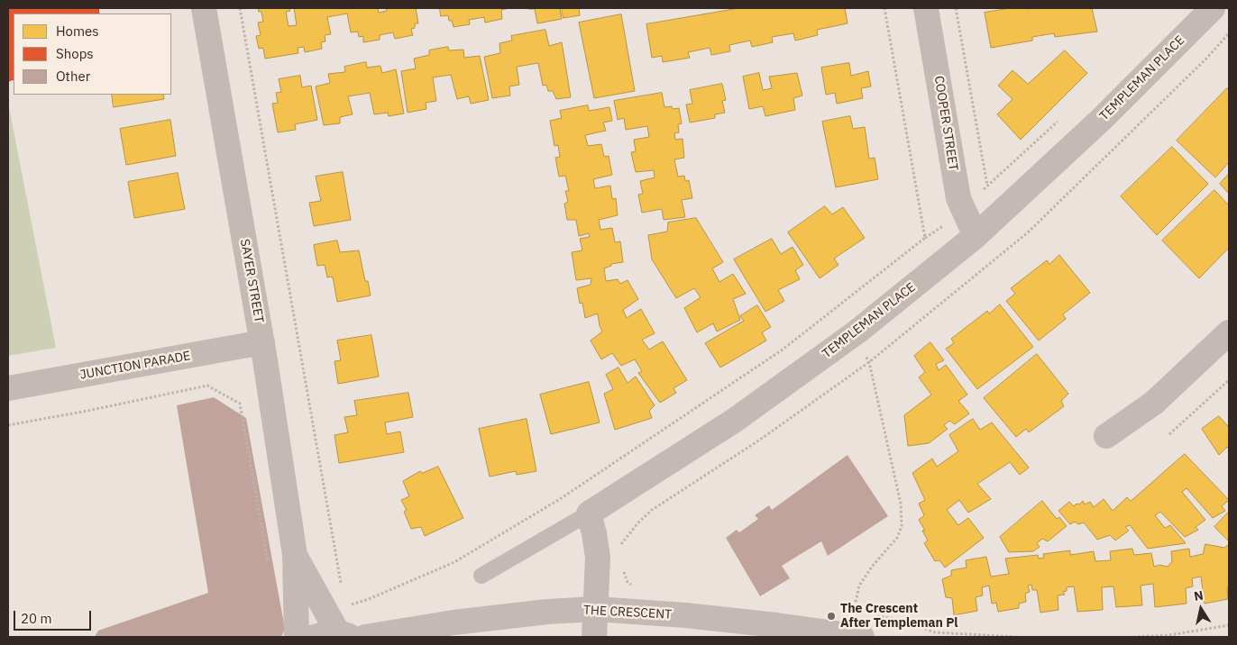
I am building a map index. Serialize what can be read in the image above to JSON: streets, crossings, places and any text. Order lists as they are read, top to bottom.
{
  "streets": {
    "street": [
      "TEMPLEMAN PLACE",
      "COOPER STREET",
      "SAYER STREET",
      "JUNCTION PARADE",
      "THE CRESCENT"
    ]
  },
  "crossings": [
    ["TEMPLEMAN PLACE", "COOPER STREET"],
    ["SAYER STREET", "JUNCTION PARADE"]
  ],
  "places": ["The Crescent After Templeman Pl"],
  "legend": ["Homes", "Shops", "Other"],
  "scale_bar": "20 m",
  "north": "top"
}
